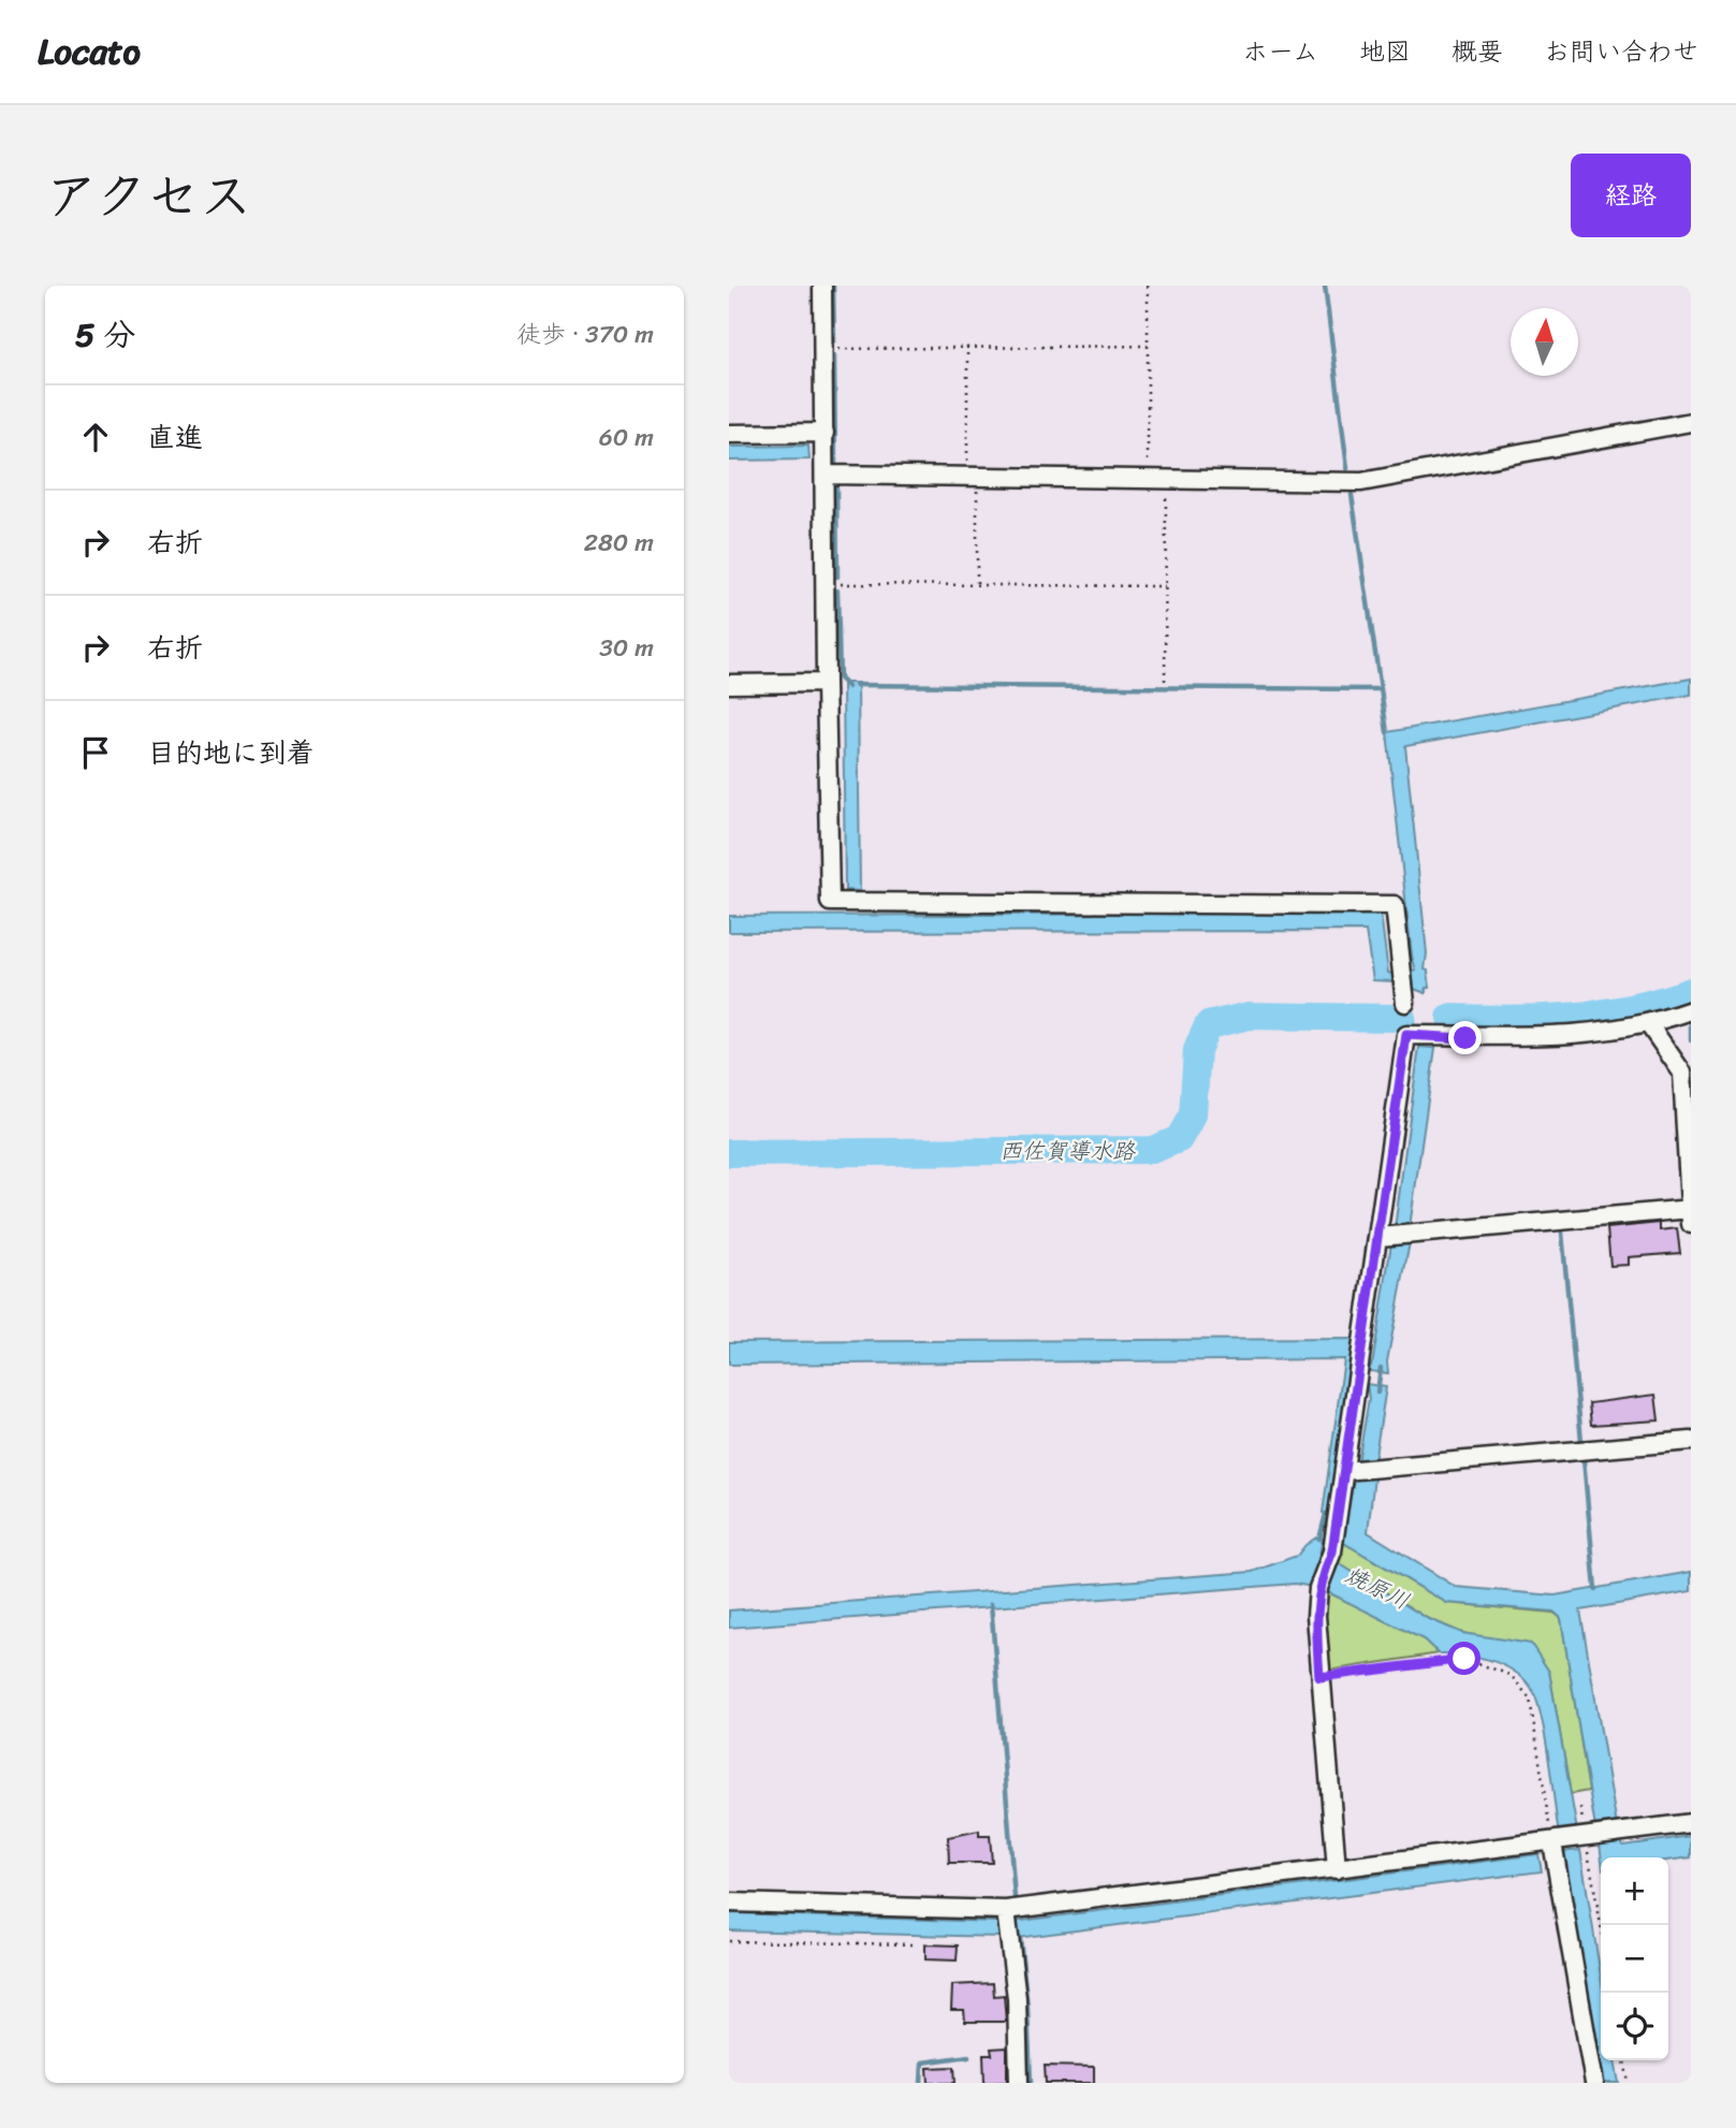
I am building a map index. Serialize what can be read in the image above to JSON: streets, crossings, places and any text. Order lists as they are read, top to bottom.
{
  "water": ["西佐賀導水路", "焼原川"],
  "north": "top",
  "page": {
    "header": "Locato",
    "nav": [
      "ホーム",
      "地図",
      "概要",
      "お問い合わせ"
    ],
    "title": "アクセス",
    "buttons": "経路",
    "heading": ["5 分", "徒歩 · 370 m"],
    "list": [
      ["直進", "60 m"],
      ["右折", "280 m"],
      ["右折", "30 m"],
      "目的地に到着"
    ],
    "map_buttons": ["+", "−"]
  }
}
